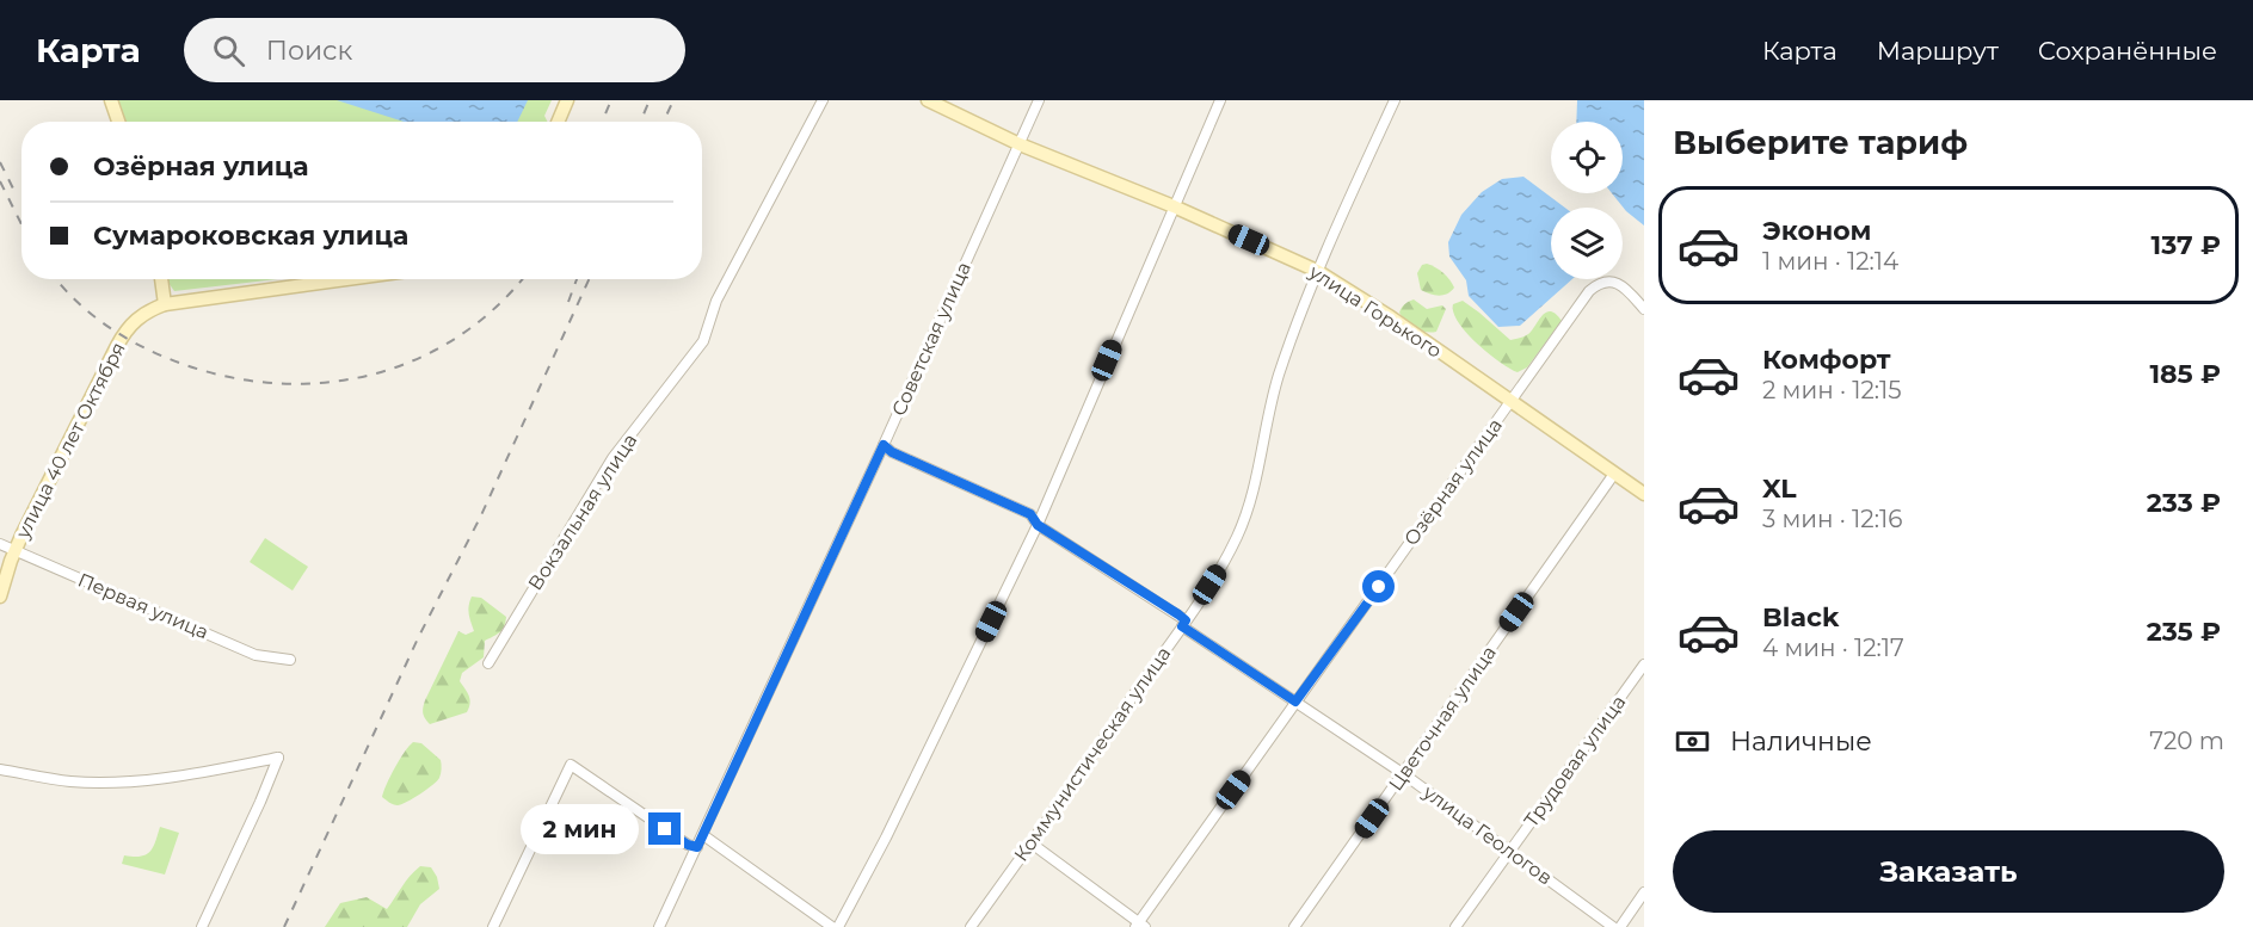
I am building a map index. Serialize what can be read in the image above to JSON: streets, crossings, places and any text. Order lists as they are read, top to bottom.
{
  "streets": {
    "street": [
      "улица Горького",
      "Советская улица",
      "улица 40 лет Октября",
      "Озёрная улица",
      "Вокзальная улица",
      "Первая улица",
      "Цветочная улица",
      "Коммунистическая улица",
      "Трудовая улица",
      "улица Геологов"
    ]
  },
  "crossings": [
    ["улица Горького", "Советская улица"],
    ["улица Горького", "Озёрная улица"],
    ["улица Горького", "Цветочная улица"],
    ["улица Горького", "Коммунистическая улица"],
    ["Советская улица", "улица Геологов"],
    ["улица 40 лет Октября", "Первая улица"],
    ["Озёрная улица", "улица Геологов"],
    ["Цветочная улица", "улица Геологов"],
    ["Коммунистическая улица", "улица Геологов"],
    ["Трудовая улица", "улица Геологов"]
  ],
  "page": {
    "header": "Карта",
    "search": "Поиск",
    "nav": ["Карта", "Маршрут", "Сохранённые"],
    "heading": "Выберите тариф",
    "banner": ["Озёрная улица", "Сумароковская улица"],
    "list": [
      {
        "name": "Эконом",
        "note": "1 мин · 12:14",
        "value": "137 ₽"
      },
      {
        "name": "Комфорт",
        "note": "2 мин · 12:15",
        "value": "185 ₽"
      },
      {
        "name": "XL",
        "note": "3 мин · 12:16",
        "value": "233 ₽"
      },
      {
        "name": "Black",
        "note": "4 мин · 12:17",
        "value": "235 ₽"
      }
    ],
    "pay": ["Наличные", "720 m"],
    "bubble": "2 мин",
    "buttons": "Заказать"
  }
}
